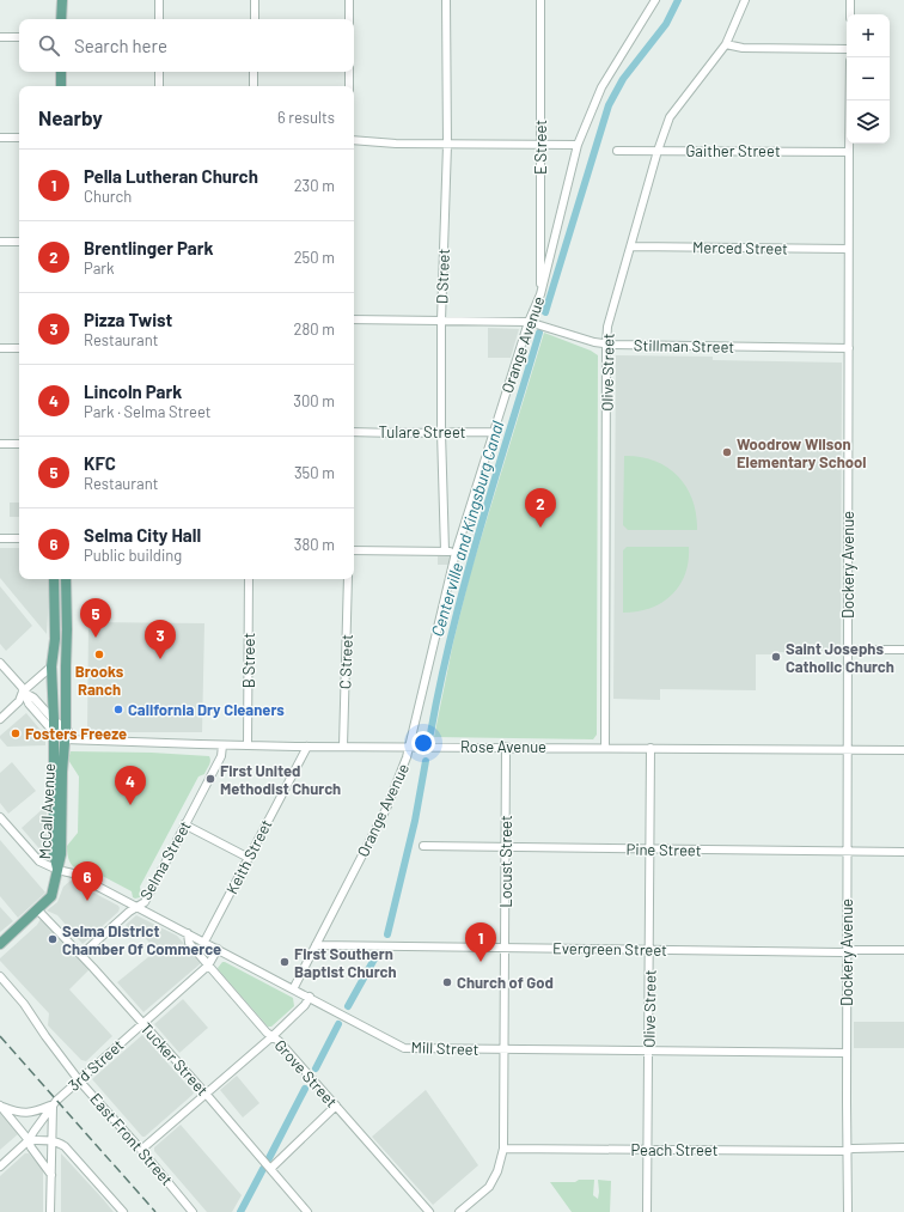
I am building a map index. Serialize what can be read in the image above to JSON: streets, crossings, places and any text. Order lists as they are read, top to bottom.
{
  "streets": {
    "main road": ["McCall Avenue"],
    "street": [
      "E Street",
      "Gaither Street",
      "Merced Street",
      "D Street",
      "Orange Avenue",
      "Stillman Street",
      "Olive Street",
      "Tulare Street",
      "Dockery Avenue",
      "B Street",
      "C Street",
      "Rose Avenue",
      "Pine Street",
      "Keith Street",
      "Selma Street",
      "Locust Street",
      "Evergreen Street",
      "Mill Street",
      "Tucker Street",
      "3rd Street",
      "Grove Street",
      "East Front Street",
      "Peach Street"
    ]
  },
  "crossings": [
    ["E Street", "Orange Avenue"],
    ["Gaither Street", "Olive Street"],
    ["Gaither Street", "Dockery Avenue"],
    ["Merced Street", "Olive Street"],
    ["Merced Street", "Dockery Avenue"],
    ["D Street", "Stillman Street"],
    ["D Street", "Tulare Street"],
    ["Orange Avenue", "Stillman Street"],
    ["Orange Avenue", "Tulare Street"],
    ["Orange Avenue", "Rose Avenue"],
    ["Orange Avenue", "Evergreen Street"],
    ["Orange Avenue", "Mill Street"],
    ["Stillman Street", "Olive Street"],
    ["Stillman Street", "Dockery Avenue"],
    ["Olive Street", "Rose Avenue"],
    ["Olive Street", "Pine Street"],
    ["Olive Street", "Evergreen Street"],
    ["Olive Street", "Mill Street"],
    ["Olive Street", "Peach Street"],
    ["Dockery Avenue", "Rose Avenue"],
    ["Dockery Avenue", "Pine Street"],
    ["Dockery Avenue", "Evergreen Street"],
    ["Dockery Avenue", "Mill Street"],
    ["Dockery Avenue", "Peach Street"],
    ["B Street", "Rose Avenue"],
    ["C Street", "Rose Avenue"],
    ["Rose Avenue", "McCall Avenue"],
    ["Rose Avenue", "Keith Street"],
    ["Rose Avenue", "Selma Street"],
    ["Rose Avenue", "Locust Street"],
    ["McCall Avenue", "Mill Street"],
    ["Pine Street", "Locust Street"],
    ["Keith Street", "Mill Street"],
    ["Selma Street", "Mill Street"],
    ["Selma Street", "Tucker Street"],
    ["Locust Street", "Evergreen Street"],
    ["Locust Street", "Mill Street"],
    ["Locust Street", "Peach Street"],
    ["Mill Street", "3rd Street"],
    ["Mill Street", "Grove Street"],
    ["Tucker Street", "3rd Street"],
    ["3rd Street", "Grove Street"],
    ["3rd Street", "East Front Street"]
  ],
  "water": ["Centerville and Kingsburg Canal"],
  "places": [
    "Woodrow Wilson Elementary School",
    "Brooks Ranch",
    "Saint Josephs Catholic Church",
    "California Dry Cleaners",
    "Fosters Freeze",
    "First United Methodist Church",
    "Selma District Chamber Of Commerce",
    "First Southern Baptist Church",
    "Church of God"
  ],
  "page": {
    "map_buttons": ["+", "−"],
    "search": "Search here",
    "heading": ["Nearby", "6 results"],
    "list": [
      {
        "mark": "1",
        "name": "Pella Lutheran Church",
        "note": "Church",
        "value": "230 m"
      },
      {
        "mark": "2",
        "name": "Brentlinger Park",
        "note": "Park",
        "value": "250 m"
      },
      {
        "mark": "3",
        "name": "Pizza Twist",
        "note": "Restaurant",
        "value": "280 m"
      },
      {
        "mark": "4",
        "name": "Lincoln Park",
        "note": "Park · Selma Street",
        "value": "300 m"
      },
      {
        "mark": "5",
        "name": "KFC",
        "note": "Restaurant",
        "value": "350 m"
      },
      {
        "mark": "6",
        "name": "Selma City Hall",
        "note": "Public building",
        "value": "380 m"
      }
    ],
    "pins": [
      "2",
      "5",
      "3",
      "4",
      "6",
      "1"
    ]
  }
}
